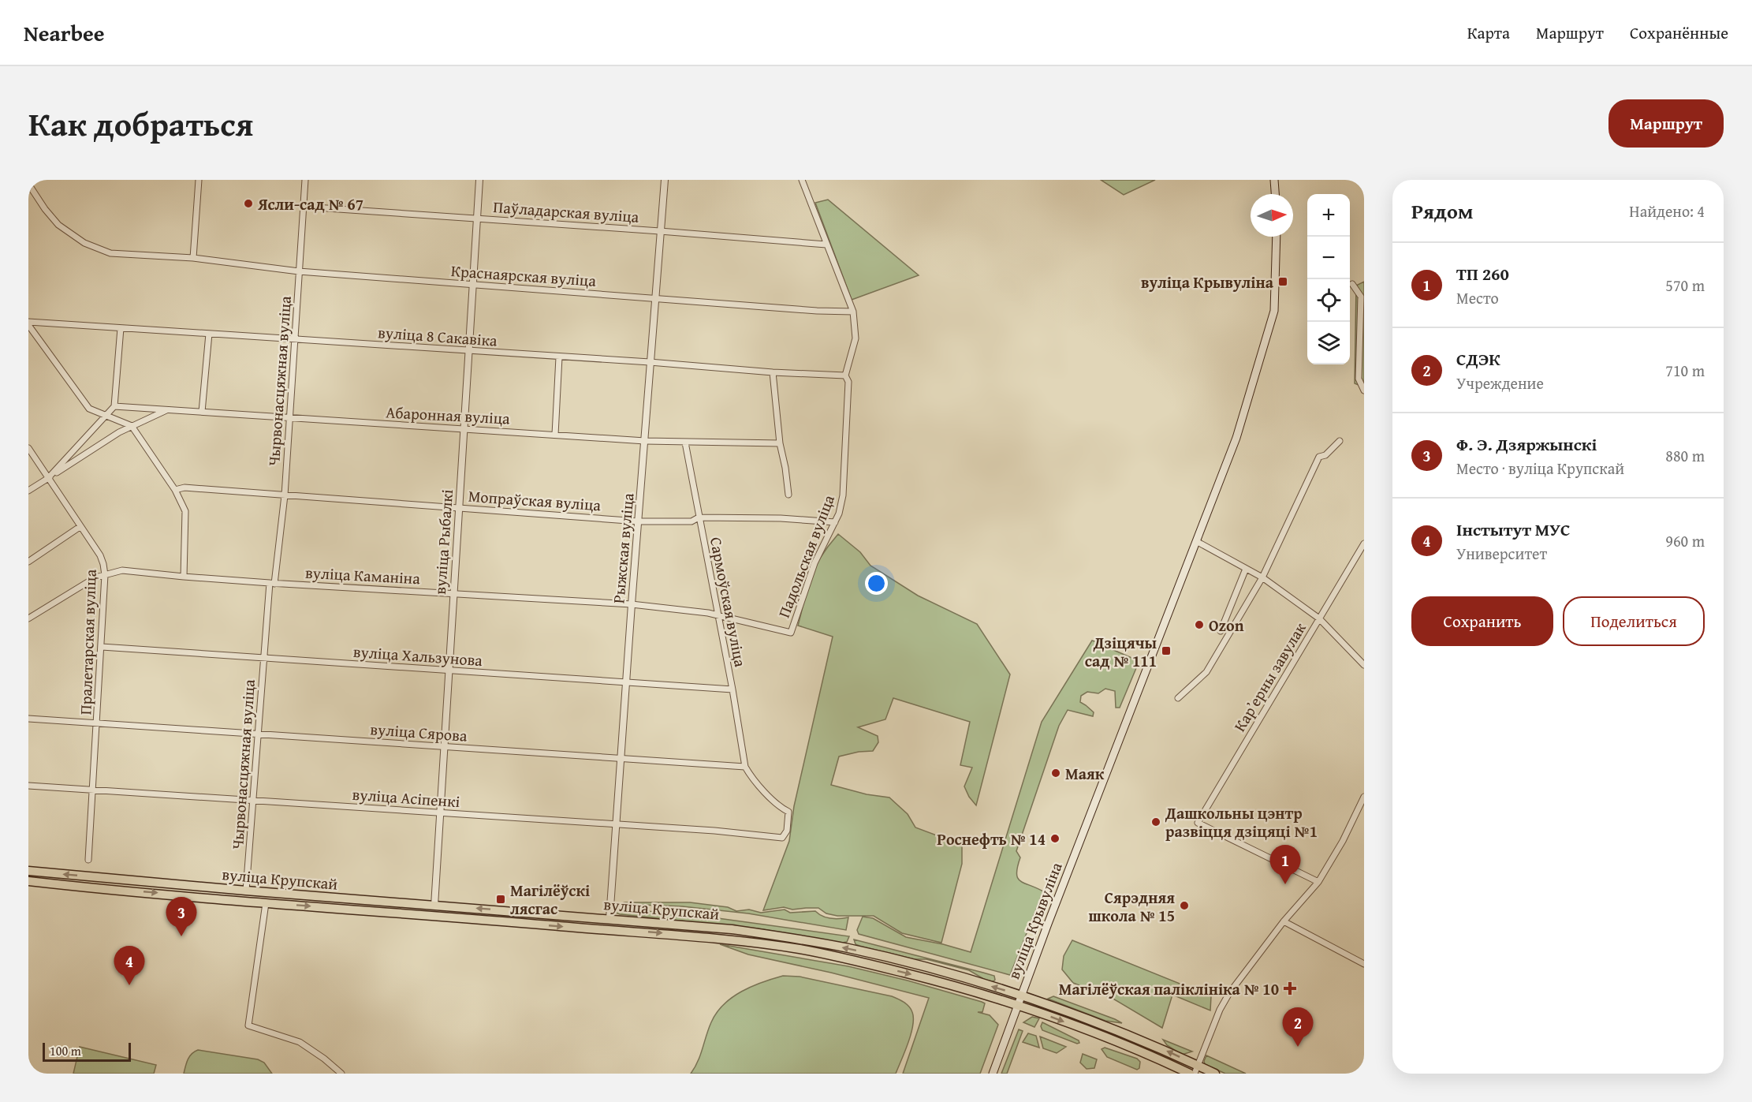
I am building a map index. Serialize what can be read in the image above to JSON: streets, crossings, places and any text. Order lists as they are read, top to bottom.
{
  "streets": {
    "main road": ["вуліца Крупскай", "вуліца Крывуліна"],
    "street": [
      "Паўладарская вуліца",
      "Краснаярская вуліца",
      "вуліца 8 Сакавіка",
      "Чырвонасцяжная вуліца",
      "Абаронная вуліца",
      "Мопраўская вуліца",
      "вуліца Рыбалкі",
      "Рыжская вуліца",
      "Падольская вуліца",
      "вуліца Каманіна",
      "Сармоўская вуліца",
      "Пралетарская вуліца",
      "вуліца Хальзунова",
      "Карʼерны завулак",
      "вуліца Сярова",
      "вуліца Асіпенкі"
    ]
  },
  "crossings": [
    ["Паўладарская вуліца", "Чырвонасцяжная вуліца"],
    ["Паўладарская вуліца", "вуліца Рыбалкі"],
    ["Паўладарская вуліца", "Рыжская вуліца"],
    ["Краснаярская вуліца", "Чырвонасцяжная вуліца"],
    ["Краснаярская вуліца", "вуліца Рыбалкі"],
    ["Краснаярская вуліца", "Рыжская вуліца"],
    ["вуліца 8 Сакавіка", "Чырвонасцяжная вуліца"],
    ["вуліца 8 Сакавіка", "вуліца Рыбалкі"],
    ["вуліца 8 Сакавіка", "Рыжская вуліца"],
    ["вуліца 8 Сакавіка", "Падольская вуліца"],
    ["Чырвонасцяжная вуліца", "Абаронная вуліца"],
    ["Чырвонасцяжная вуліца", "Мопраўская вуліца"],
    ["Чырвонасцяжная вуліца", "вуліца Каманіна"],
    ["Чырвонасцяжная вуліца", "вуліца Хальзунова"],
    ["Чырвонасцяжная вуліца", "вуліца Сярова"],
    ["Чырвонасцяжная вуліца", "вуліца Асіпенкі"],
    ["Чырвонасцяжная вуліца", "вуліца Крупскай"],
    ["Абаронная вуліца", "вуліца Рыбалкі"],
    ["Абаронная вуліца", "Рыжская вуліца"],
    ["Абаронная вуліца", "Сармоўская вуліца"],
    ["Мопраўская вуліца", "вуліца Рыбалкі"],
    ["Мопраўская вуліца", "Рыжская вуліца"],
    ["Мопраўская вуліца", "Падольская вуліца"],
    ["Мопраўская вуліца", "Сармоўская вуліца"],
    ["вуліца Рыбалкі", "вуліца Каманіна"],
    ["вуліца Рыбалкі", "вуліца Хальзунова"],
    ["вуліца Рыбалкі", "вуліца Сярова"],
    ["вуліца Рыбалкі", "вуліца Асіпенкі"],
    ["вуліца Рыбалкі", "вуліца Крупскай"],
    ["Рыжская вуліца", "вуліца Каманіна"],
    ["Рыжская вуліца", "вуліца Хальзунова"],
    ["Рыжская вуліца", "вуліца Сярова"],
    ["Рыжская вуліца", "вуліца Асіпенкі"],
    ["Рыжская вуліца", "вуліца Крупскай"],
    ["Падольская вуліца", "вуліца Каманіна"],
    ["вуліца Каманіна", "Сармоўская вуліца"],
    ["вуліца Каманіна", "Пралетарская вуліца"],
    ["Сармоўская вуліца", "вуліца Хальзунова"],
    ["Сармоўская вуліца", "вуліца Сярова"],
    ["Сармоўская вуліца", "вуліца Асіпенкі"],
    ["Пралетарская вуліца", "вуліца Хальзунова"],
    ["Пралетарская вуліца", "вуліца Сярова"],
    ["Пралетарская вуліца", "вуліца Асіпенкі"],
    ["вуліца Сярова", "вуліца Асіпенкі"],
    ["вуліца Крупскай", "вуліца Крывуліна"]
  ],
  "places": {
    "other": [
      "Ясли-сад № 67",
      "Ozon",
      "Маяк",
      "Дашкольны цэнтр развіцця дзіцяці №1",
      "Роснефть № 14",
      "Сярэдняя школа № 15"
    ],
    "transit": ["вуліца Крывуліна", "Дзіцячы сад № 111", "Магілёўскі лясгас"],
    "health": ["Магілёўская паліклініка № 10"]
  },
  "scale_bar": "100 m",
  "north": "right",
  "page": {
    "header": "Nearbee",
    "nav": ["Карта", "Маршрут", "Сохранённые"],
    "title": "Как добраться",
    "buttons": [
      "Маршрут",
      ["Сохранить", "Поделиться"]
    ],
    "heading": ["Рядом", "Найдено: 4"],
    "map_buttons": ["+", "−"],
    "list": [
      {
        "mark": "1",
        "name": "ТП 260",
        "note": "Место",
        "value": "570 m"
      },
      {
        "mark": "2",
        "name": "СДЭК",
        "note": "Учреждение",
        "value": "710 m"
      },
      {
        "mark": "3",
        "name": "Ф. Э. Дзяржынскі",
        "note": "Место · вуліца Крупскай",
        "value": "880 m"
      },
      {
        "mark": "4",
        "name": "Інстытут МУС",
        "note": "Университет",
        "value": "960 m"
      }
    ],
    "pins": [
      "1",
      "3",
      "4",
      "2"
    ],
    "scale": "100 m"
  }
}
